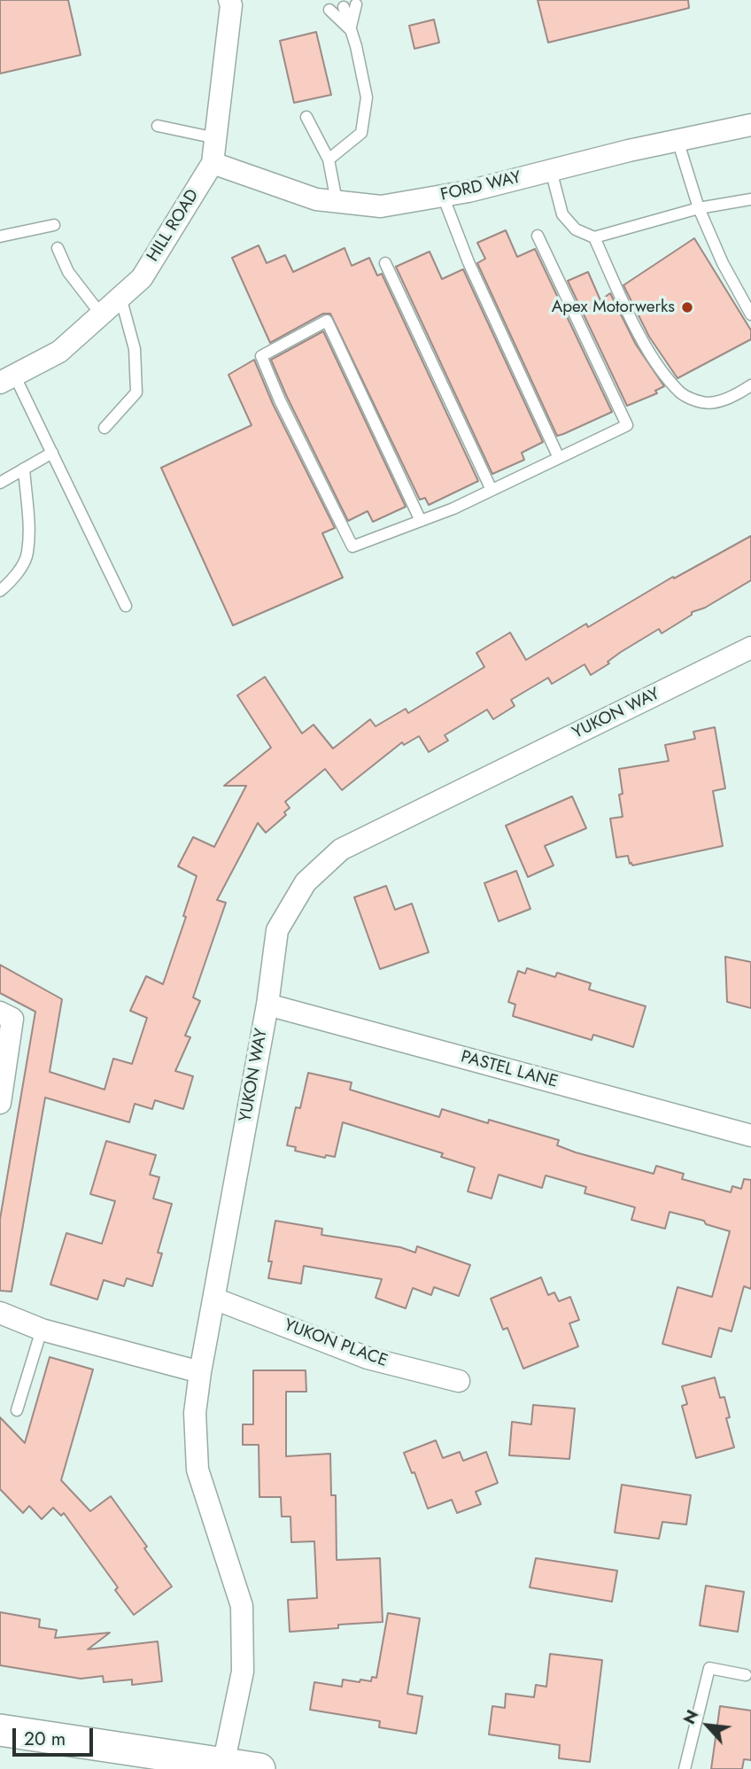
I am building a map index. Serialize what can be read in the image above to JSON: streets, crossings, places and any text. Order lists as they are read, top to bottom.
{
  "streets": {
    "street": [
      "FORD WAY",
      "HILL ROAD",
      "YUKON WAY",
      "PASTEL LANE",
      "YUKON PLACE"
    ]
  },
  "crossings": [
    ["FORD WAY", "HILL ROAD"],
    ["YUKON WAY", "PASTEL LANE"],
    ["YUKON WAY", "YUKON PLACE"]
  ],
  "places": ["Apex Motorwerks"],
  "scale_bar": "20 m",
  "north": "top left"
}
